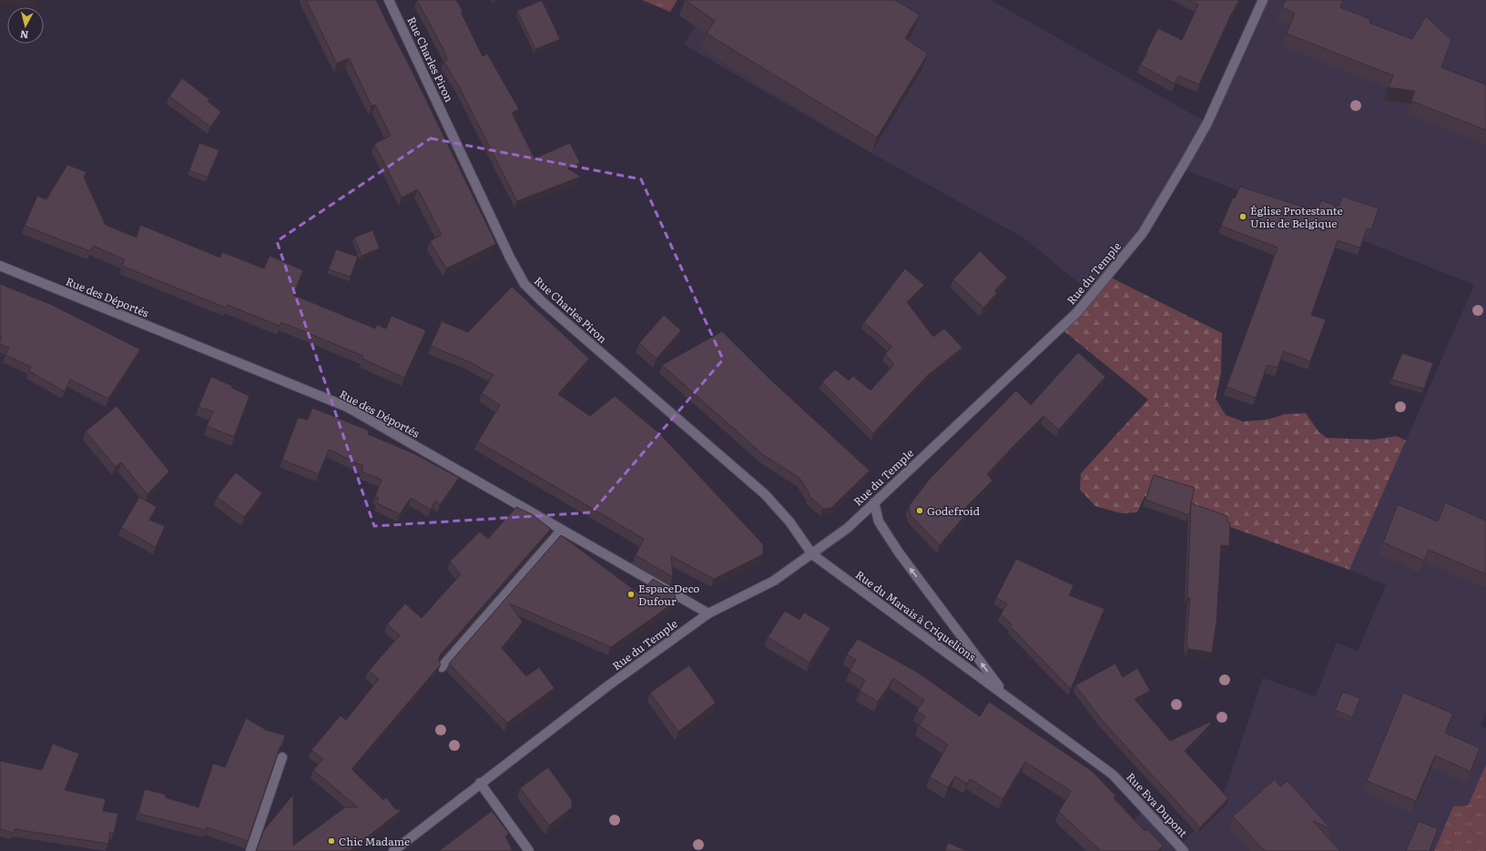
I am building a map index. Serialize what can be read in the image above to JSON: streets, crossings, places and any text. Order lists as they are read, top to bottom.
{
  "streets": {
    "street": [
      "Rue Charles Piron",
      "Rue du Temple",
      "Rue des Déportés",
      "Rue du Marais à Criquelions",
      "Rue Eva Dupont"
    ]
  },
  "crossings": [
    ["Rue Charles Piron", "Rue du Temple"],
    ["Rue Charles Piron", "Rue du Marais à Criquelions"],
    ["Rue du Temple", "Rue des Déportés"],
    ["Rue du Temple", "Rue du Marais à Criquelions"],
    ["Rue du Marais à Criquelions", "Rue Eva Dupont"]
  ],
  "places": [
    "Église Protestante Unie de Belgique",
    "Godefroid",
    "EspaceDeco Dufour",
    "Chic Madame"
  ],
  "north": "bottom"
}
